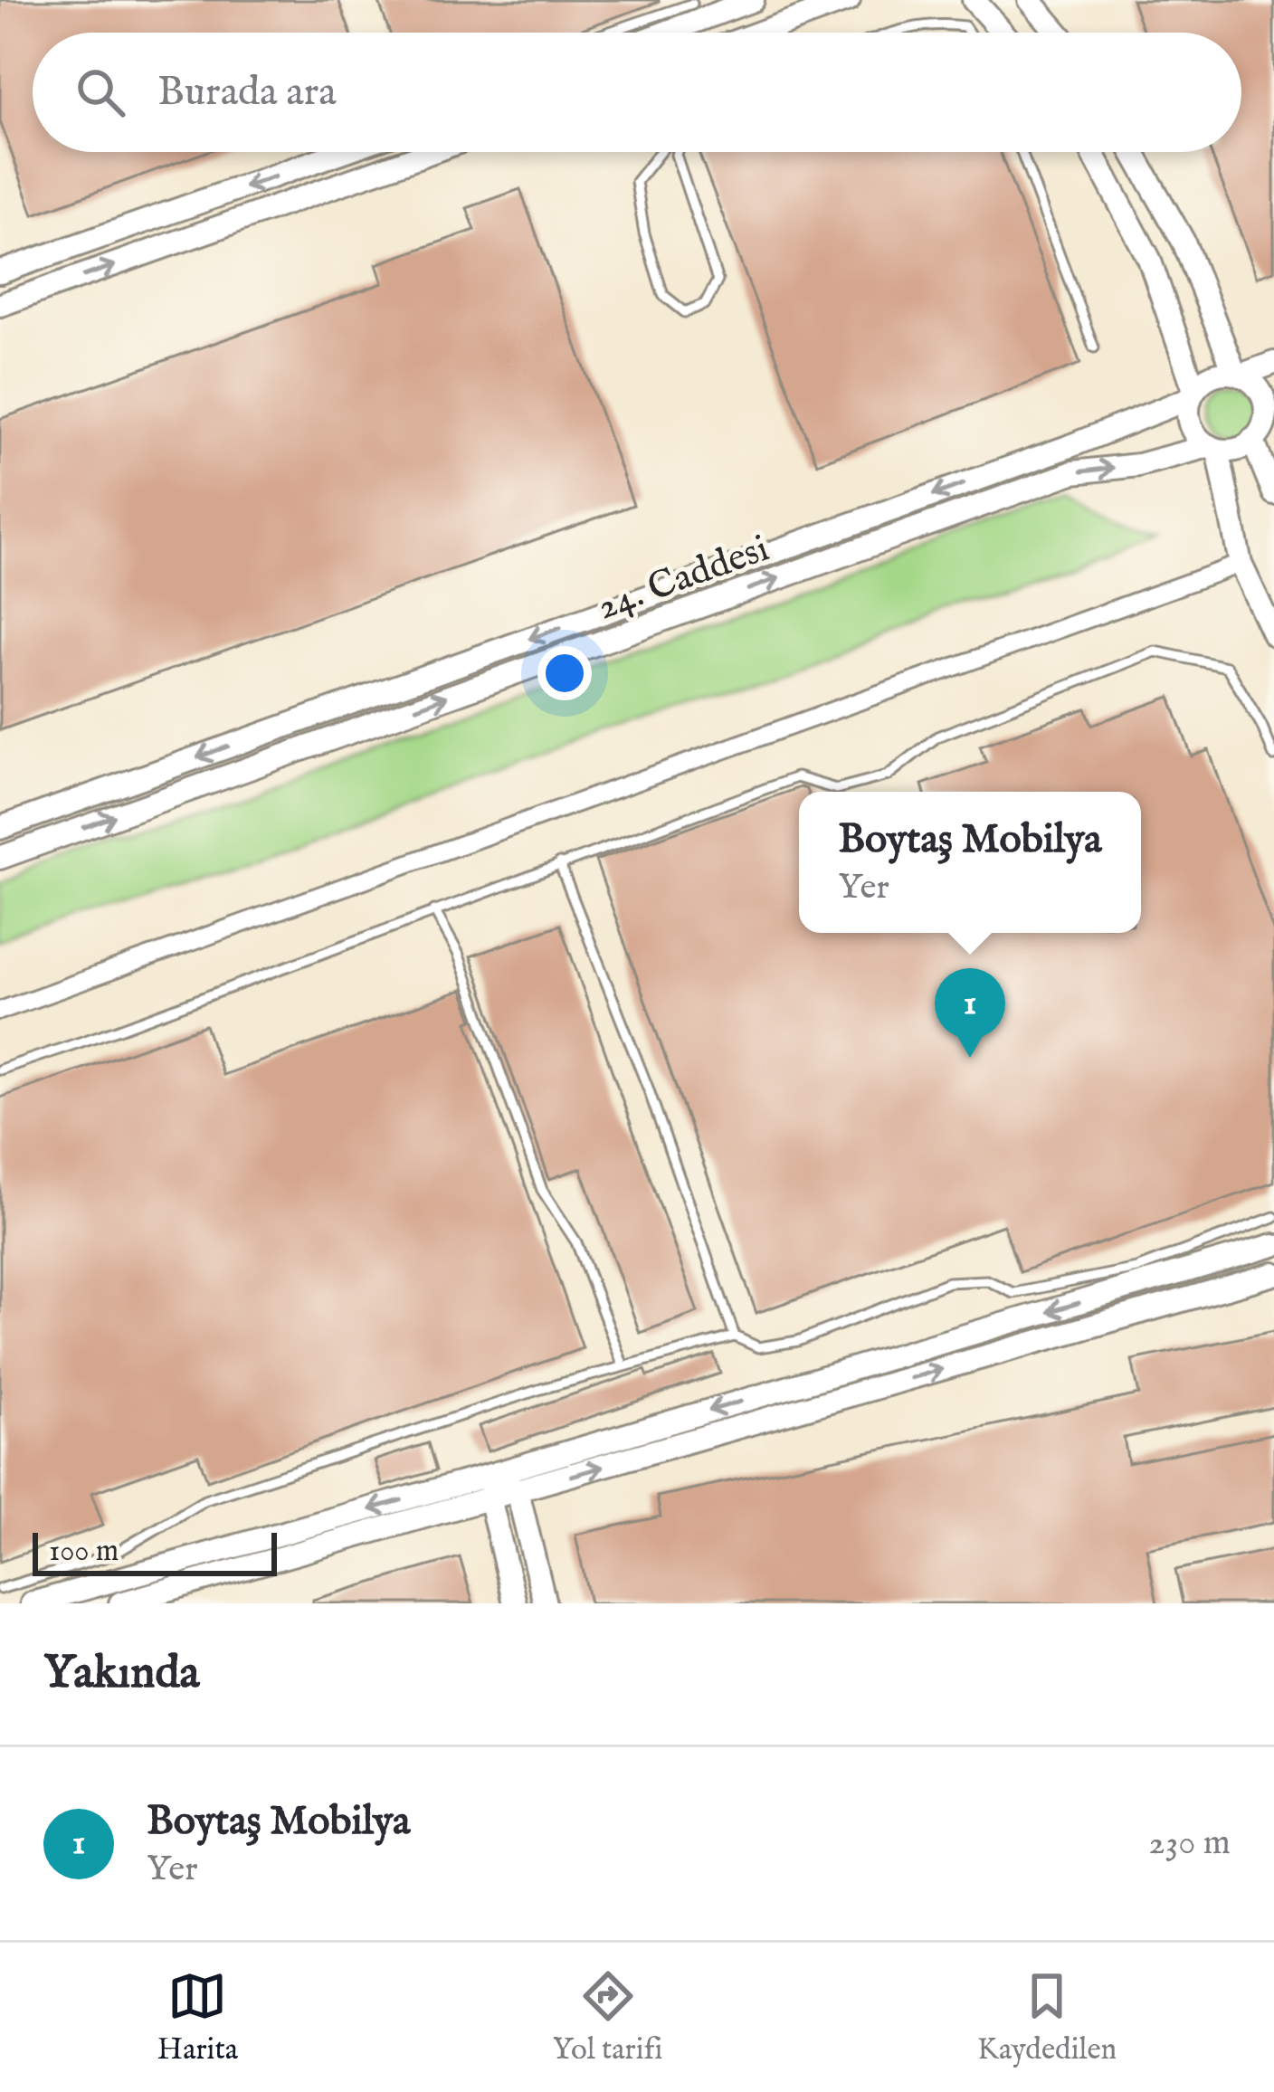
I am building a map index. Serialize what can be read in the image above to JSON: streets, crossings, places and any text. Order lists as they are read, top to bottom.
{
  "streets": {
    "street": ["24. Caddesi"]
  },
  "scale_bar": "100 m",
  "page": {
    "search": "Burada ara",
    "popup": ["Boytaş Mobilya", "Yer"],
    "pins": "1",
    "scale": "100 m",
    "heading": "Yakında",
    "list": [
      {
        "mark": "1",
        "name": "Boytaş Mobilya",
        "note": "Yer",
        "value": "230 m"
      }
    ],
    "nav": ["Harita", "Yol tarifi", "Kaydedilen"]
  }
}
